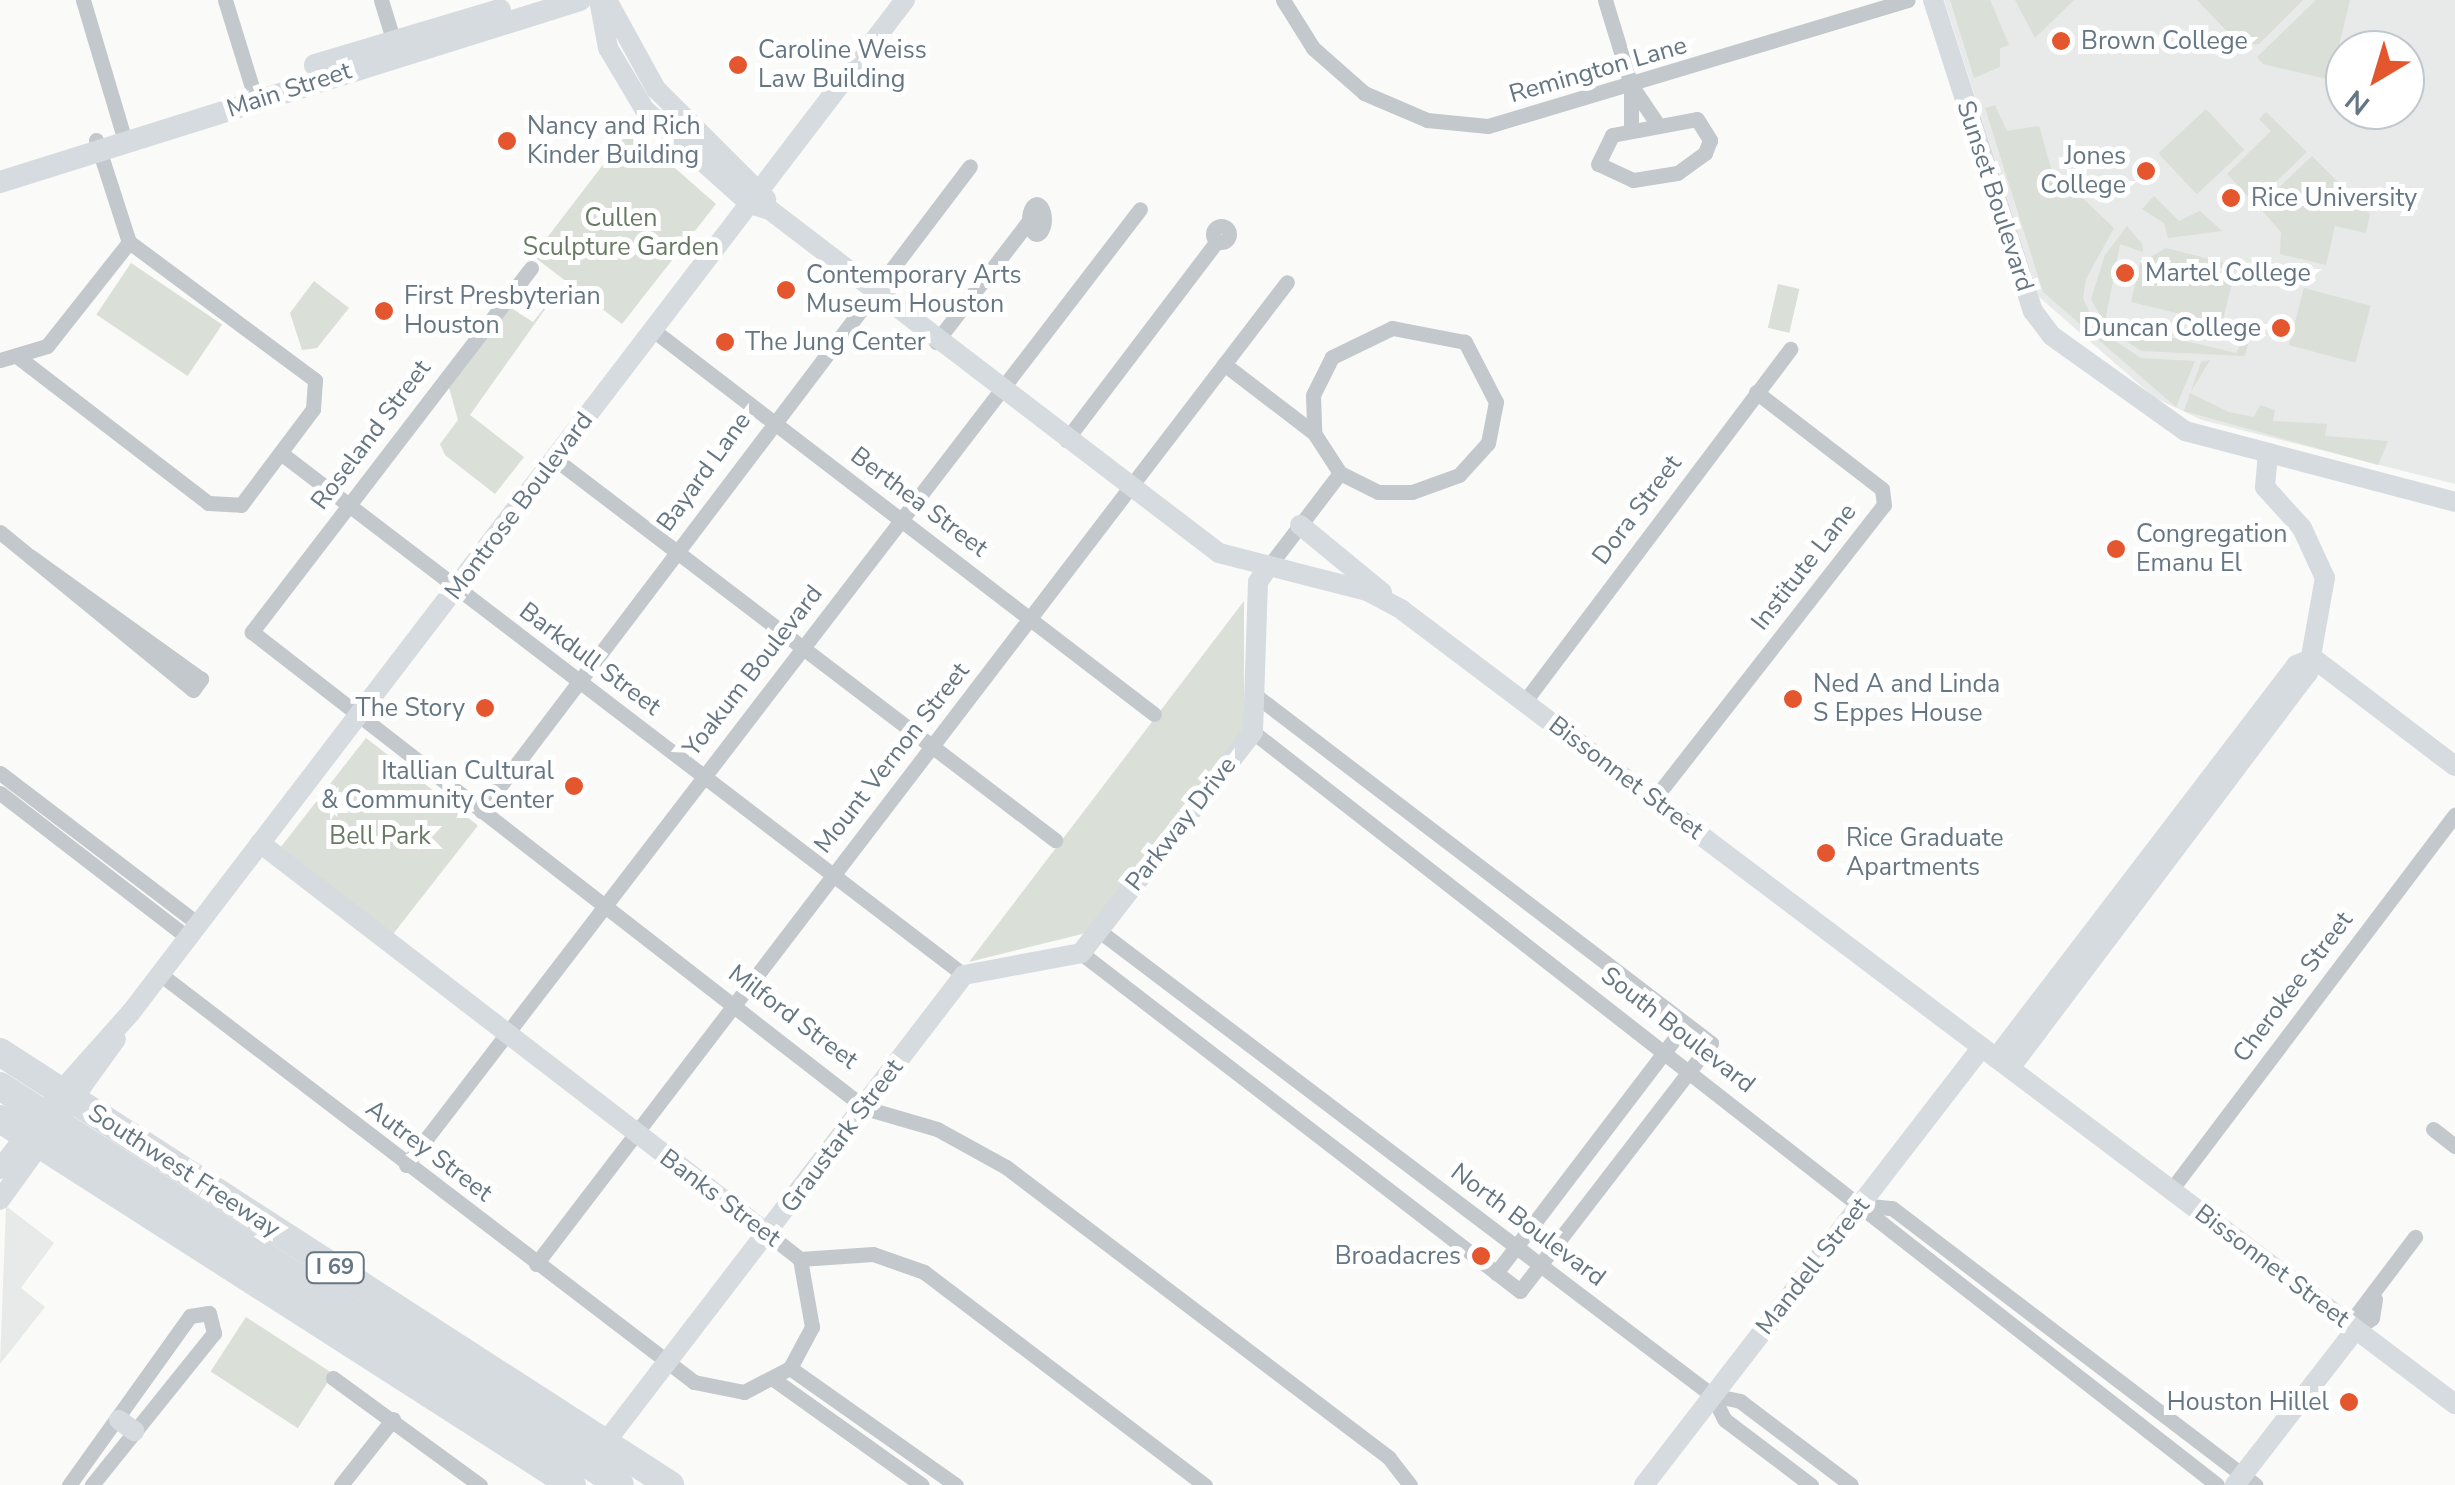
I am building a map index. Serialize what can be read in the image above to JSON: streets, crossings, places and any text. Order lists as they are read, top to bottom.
{
  "streets": {
    "highway": ["Southwest Freeway", "I 69"],
    "main road": [
      "Main Street",
      "Sunset Boulevard",
      "Montrose Boulevard",
      "Bissonnet Street",
      "Parkway Drive",
      "Graustark Street",
      "Banks Street",
      "Mandell Street"
    ],
    "street": [
      "Remington Lane",
      "Roseland Street",
      "Bayard Lane",
      "Berthea Street",
      "Dora Street",
      "Institute Lane",
      "Barkdull Street",
      "Yoakum Boulevard",
      "Mount Vernon Street",
      "Cherokee Street",
      "Milford Street",
      "South Boulevard",
      "Autrey Street",
      "North Boulevard"
    ]
  },
  "crossings": [
    ["Roseland Street", "Barkdull Street"],
    ["Roseland Street", "Milford Street"],
    ["Bayard Lane", "Berthea Street"],
    ["Bayard Lane", "Barkdull Street"],
    ["Bayard Lane", "Bissonnet Street"],
    ["Bayard Lane", "Milford Street"],
    ["Berthea Street", "Montrose Boulevard"],
    ["Berthea Street", "Yoakum Boulevard"],
    ["Berthea Street", "Mount Vernon Street"],
    ["Montrose Boulevard", "Barkdull Street"],
    ["Montrose Boulevard", "Bissonnet Street"],
    ["Montrose Boulevard", "Milford Street"],
    ["Montrose Boulevard", "Autrey Street"],
    ["Montrose Boulevard", "Banks Street"],
    ["Dora Street", "Institute Lane"],
    ["Dora Street", "Bissonnet Street"],
    ["Institute Lane", "Bissonnet Street"],
    ["Barkdull Street", "Yoakum Boulevard"],
    ["Barkdull Street", "Mount Vernon Street"],
    ["Barkdull Street", "Graustark Street"],
    ["Yoakum Boulevard", "Bissonnet Street"],
    ["Yoakum Boulevard", "Milford Street"],
    ["Yoakum Boulevard", "Autrey Street"],
    ["Yoakum Boulevard", "Banks Street"],
    ["Mount Vernon Street", "Bissonnet Street"],
    ["Mount Vernon Street", "Milford Street"],
    ["Mount Vernon Street", "Autrey Street"],
    ["Mount Vernon Street", "Banks Street"],
    ["Bissonnet Street", "Parkway Drive"],
    ["Bissonnet Street", "Cherokee Street"],
    ["Bissonnet Street", "Mandell Street"],
    ["Parkway Drive", "South Boulevard"],
    ["Parkway Drive", "North Boulevard"],
    ["Milford Street", "Graustark Street"],
    ["South Boulevard", "Mandell Street"],
    ["Graustark Street", "Autrey Street"],
    ["Graustark Street", "Banks Street"],
    ["Graustark Street", "I 69"],
    ["North Boulevard", "Mandell Street"]
  ],
  "parks": ["Cullen Sculpture Garden", "Bell Park"],
  "places": [
    "Brown College",
    "Caroline Weiss Law Building",
    "Nancy and Rich Kinder Building",
    "Jones College",
    "Rice University",
    "Martel College",
    "Contemporary Arts Museum Houston",
    "First Presbyterian Houston",
    "Duncan College",
    "The Jung Center",
    "Congregation Emanu El",
    "Ned A and Linda S Eppes House",
    "The Story",
    "Itallian Cultural & Community Center",
    "Rice Graduate Apartments",
    "Broadacres",
    "Houston Hillel"
  ],
  "north": "bottom left"
}
